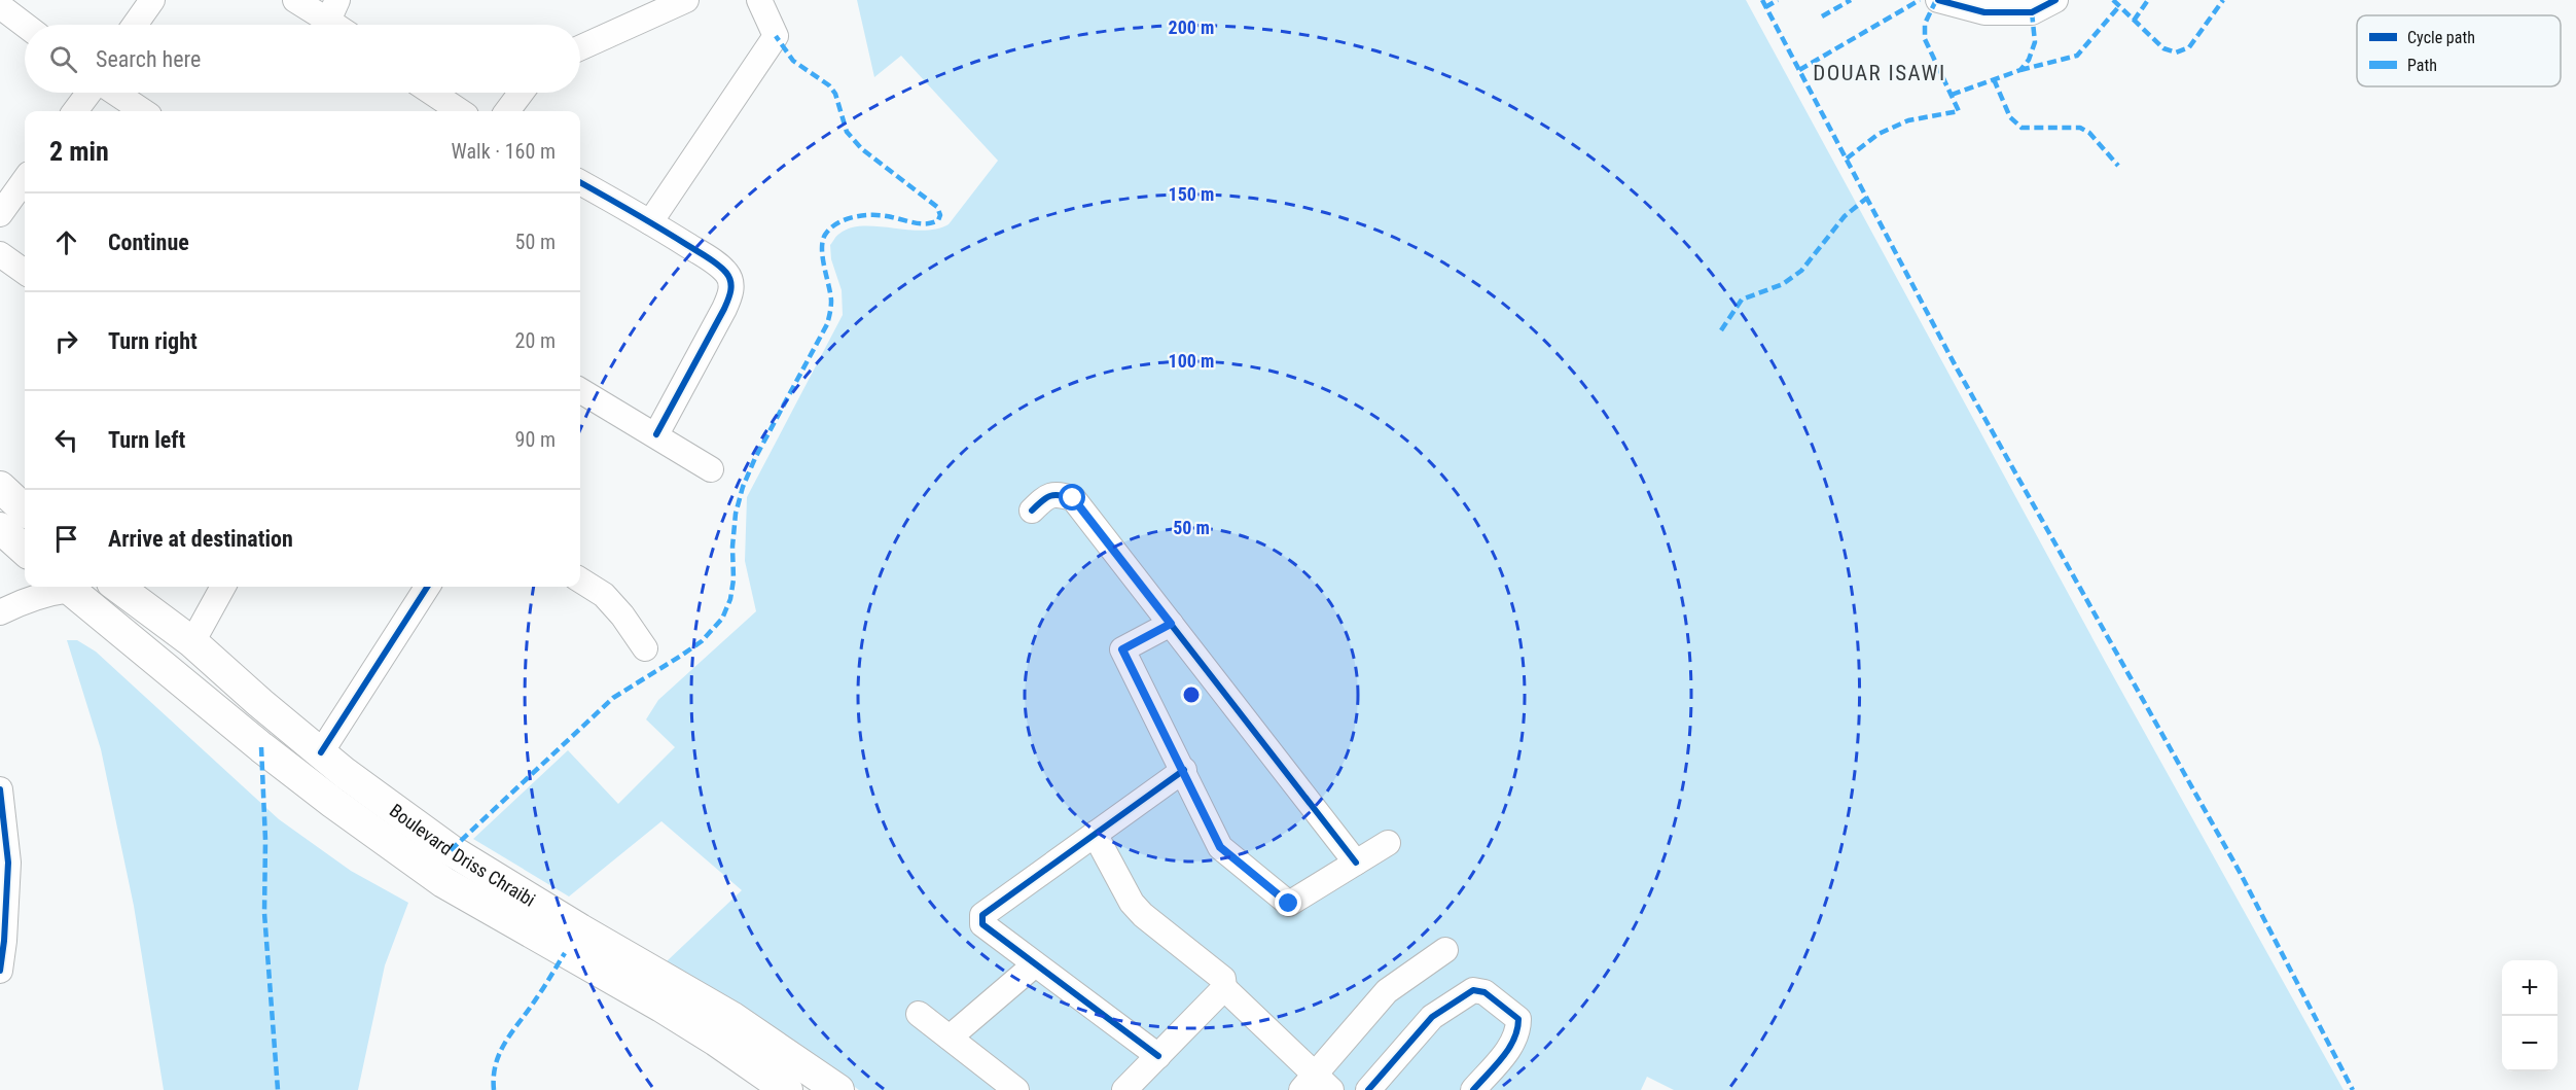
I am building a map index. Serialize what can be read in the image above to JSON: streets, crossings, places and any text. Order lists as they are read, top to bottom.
{
  "streets": {
    "main road": ["Boulevard Driss Chraibi"]
  },
  "districts": ["DOUAR ISAWI"],
  "legend": ["Cycle path", "Path"],
  "page": {
    "search": "Search here",
    "heading": ["2 min", "Walk · 160 m"],
    "list": [
      ["Continue", "50 m"],
      ["Turn right", "20 m"],
      ["Turn left", "90 m"],
      "Arrive at destination"
    ],
    "map_buttons": ["+", "−"]
  },
  "rings": [
    "200 m",
    "150 m",
    "100 m",
    "50 m"
  ]
}
